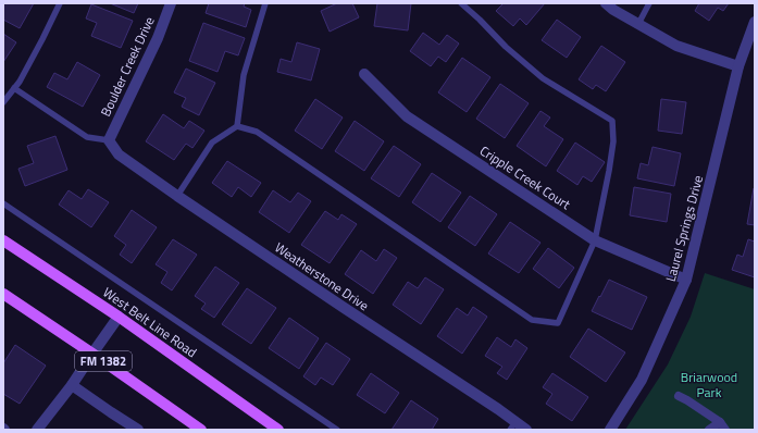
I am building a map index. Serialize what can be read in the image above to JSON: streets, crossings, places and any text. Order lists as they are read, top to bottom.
{
  "streets": {
    "main road": ["West Belt Line Road", "FM 1382"],
    "street": [
      "Boulder Creek Drive",
      "Cripple Creek Court",
      "Laurel Springs Drive",
      "Weatherstone Drive"
    ]
  },
  "crossings": [
    ["Boulder Creek Drive", "Weatherstone Drive"],
    ["Cripple Creek Court", "Laurel Springs Drive"]
  ],
  "parks": ["Briarwood Park"]
}
